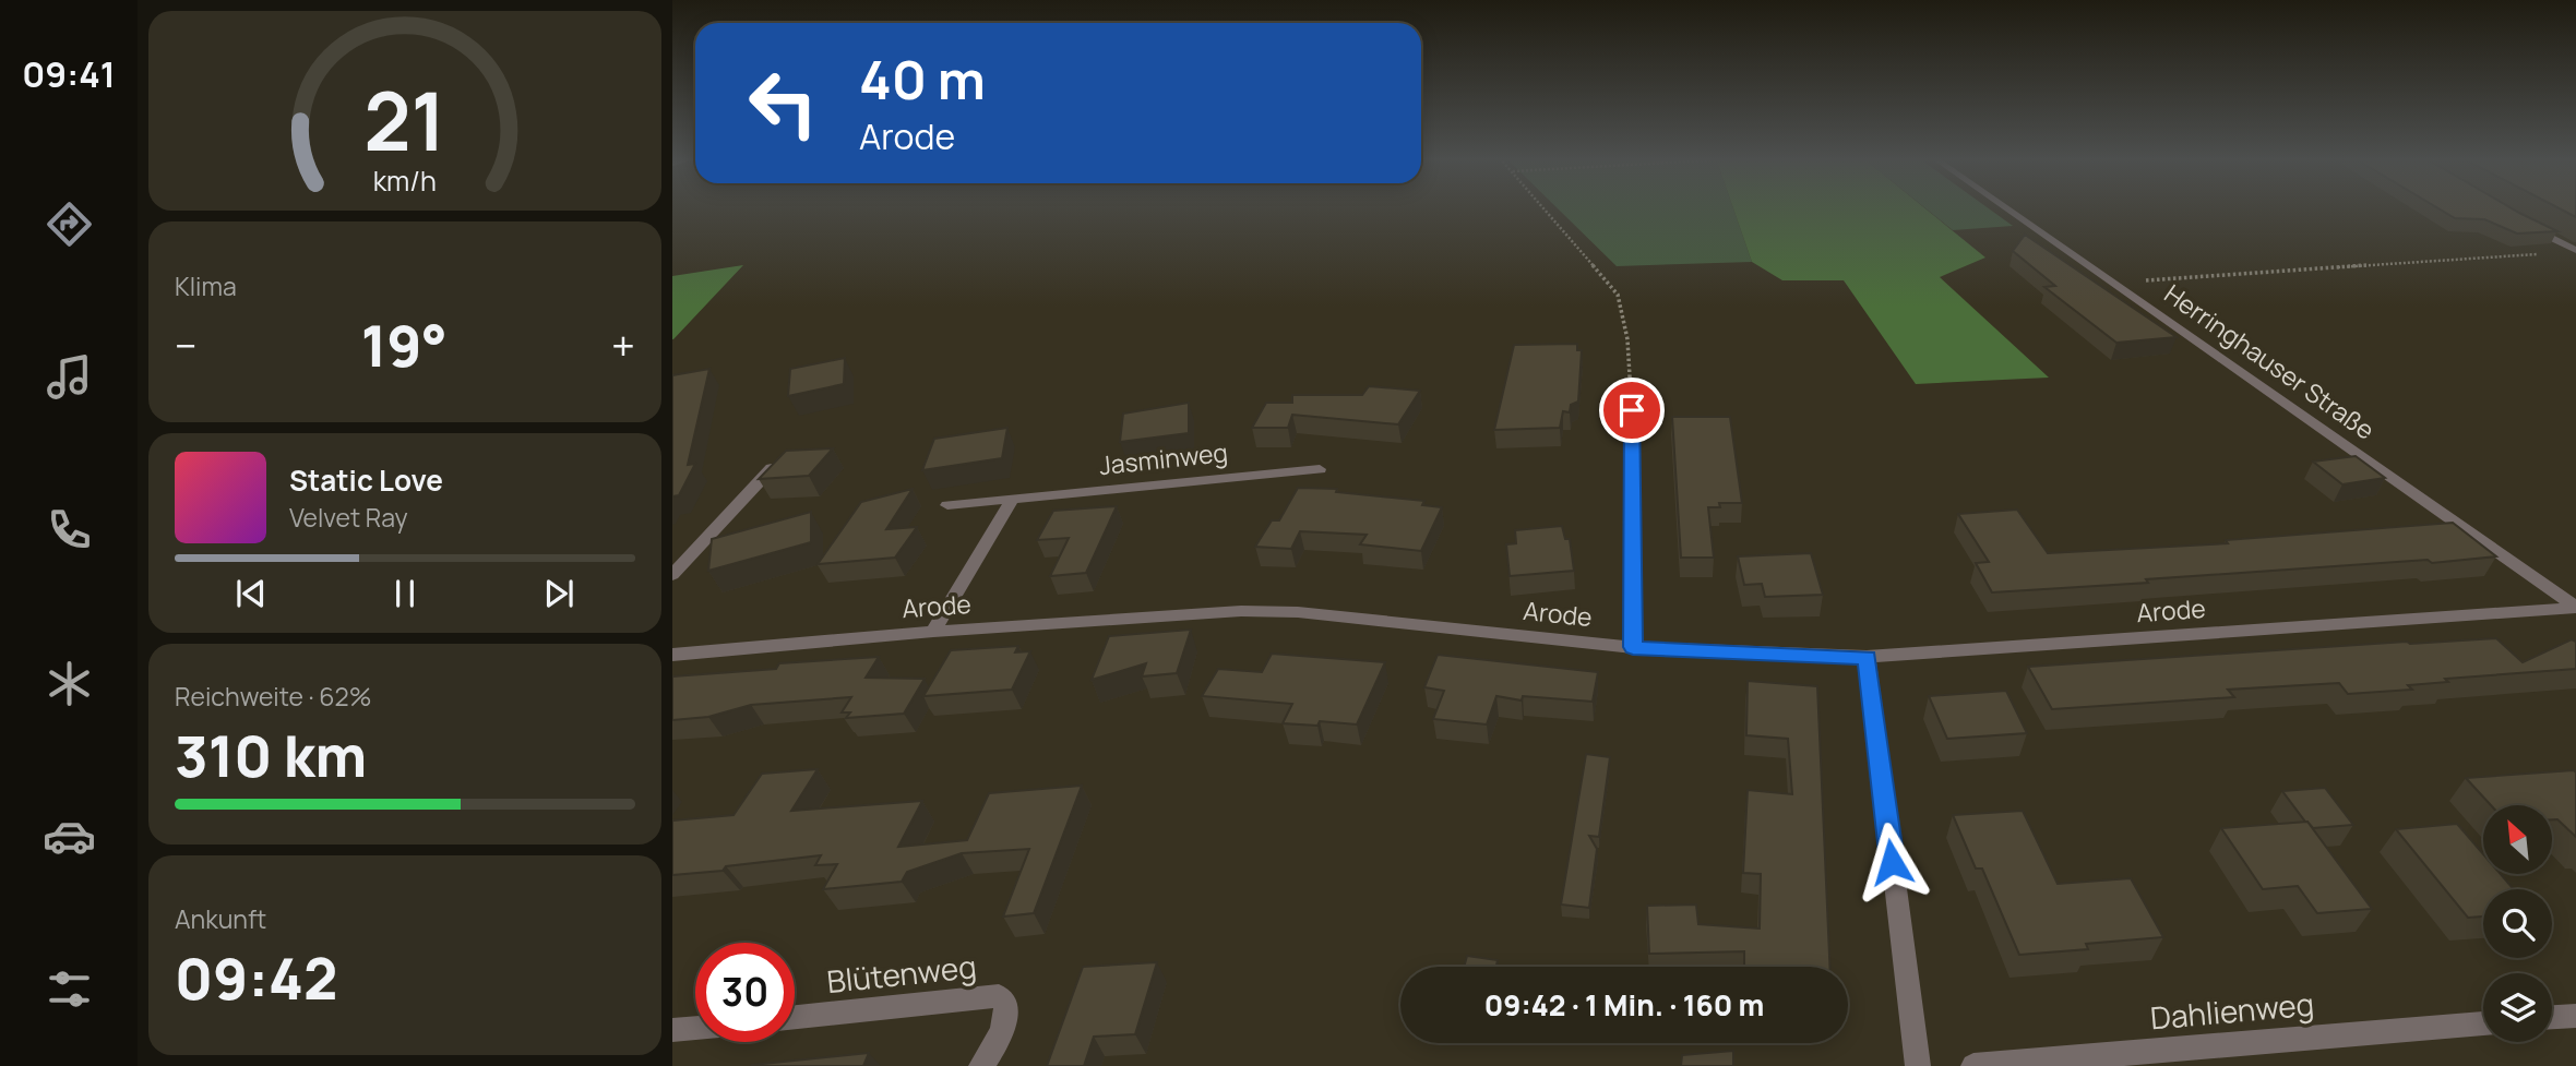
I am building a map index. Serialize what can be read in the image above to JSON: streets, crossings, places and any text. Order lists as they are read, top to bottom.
{
  "streets": {
    "street": [
      "Herringhauser Straße",
      "Jasminweg",
      "Arode",
      "Blütenweg",
      "Dahlienweg"
    ]
  },
  "crossings": [
    ["Herringhauser Straße", "Arode"]
  ],
  "north": "top left",
  "page": {
    "tabs": "09:41",
    "turn": ["40 m", "Arode"],
    "tile": [
      "Klima",
      ["Reichweite · 62%", "310 km"],
      ["Ankunft", "09:42"]
    ],
    "heat": ["−", "19°", "+"],
    "song": ["Static Love", "Velvet Ray"],
    "limit": "30",
    "trip": "09:42 · 1 Min. · 160 m",
    "gauge": ["21", "km/h"]
  }
}
